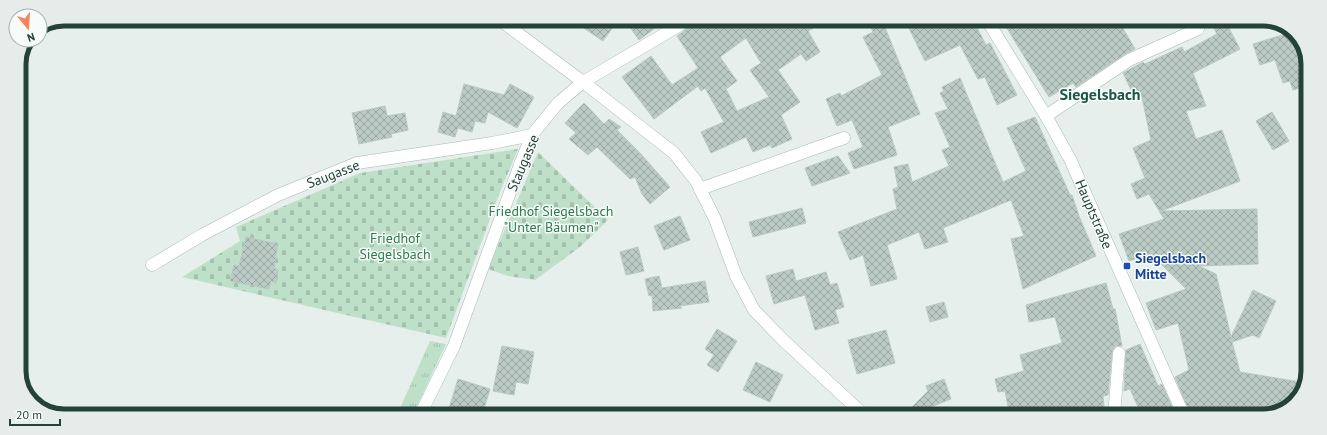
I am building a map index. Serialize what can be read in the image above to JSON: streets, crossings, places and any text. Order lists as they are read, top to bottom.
{
  "streets": {
    "street": ["Staugasse", "Saugasse", "Hauptstraße"]
  },
  "crossings": [
    ["Staugasse", "Saugasse"]
  ],
  "districts": ["Siegelsbach"],
  "parks": ["Friedhof Siegelsbach \"Unter Bäumen\"", "Friedhof Siegelsbach"],
  "places": {
    "transit": ["Siegelsbach Mitte"]
  },
  "scale_bar": "20 m",
  "north": "bottom"
}
